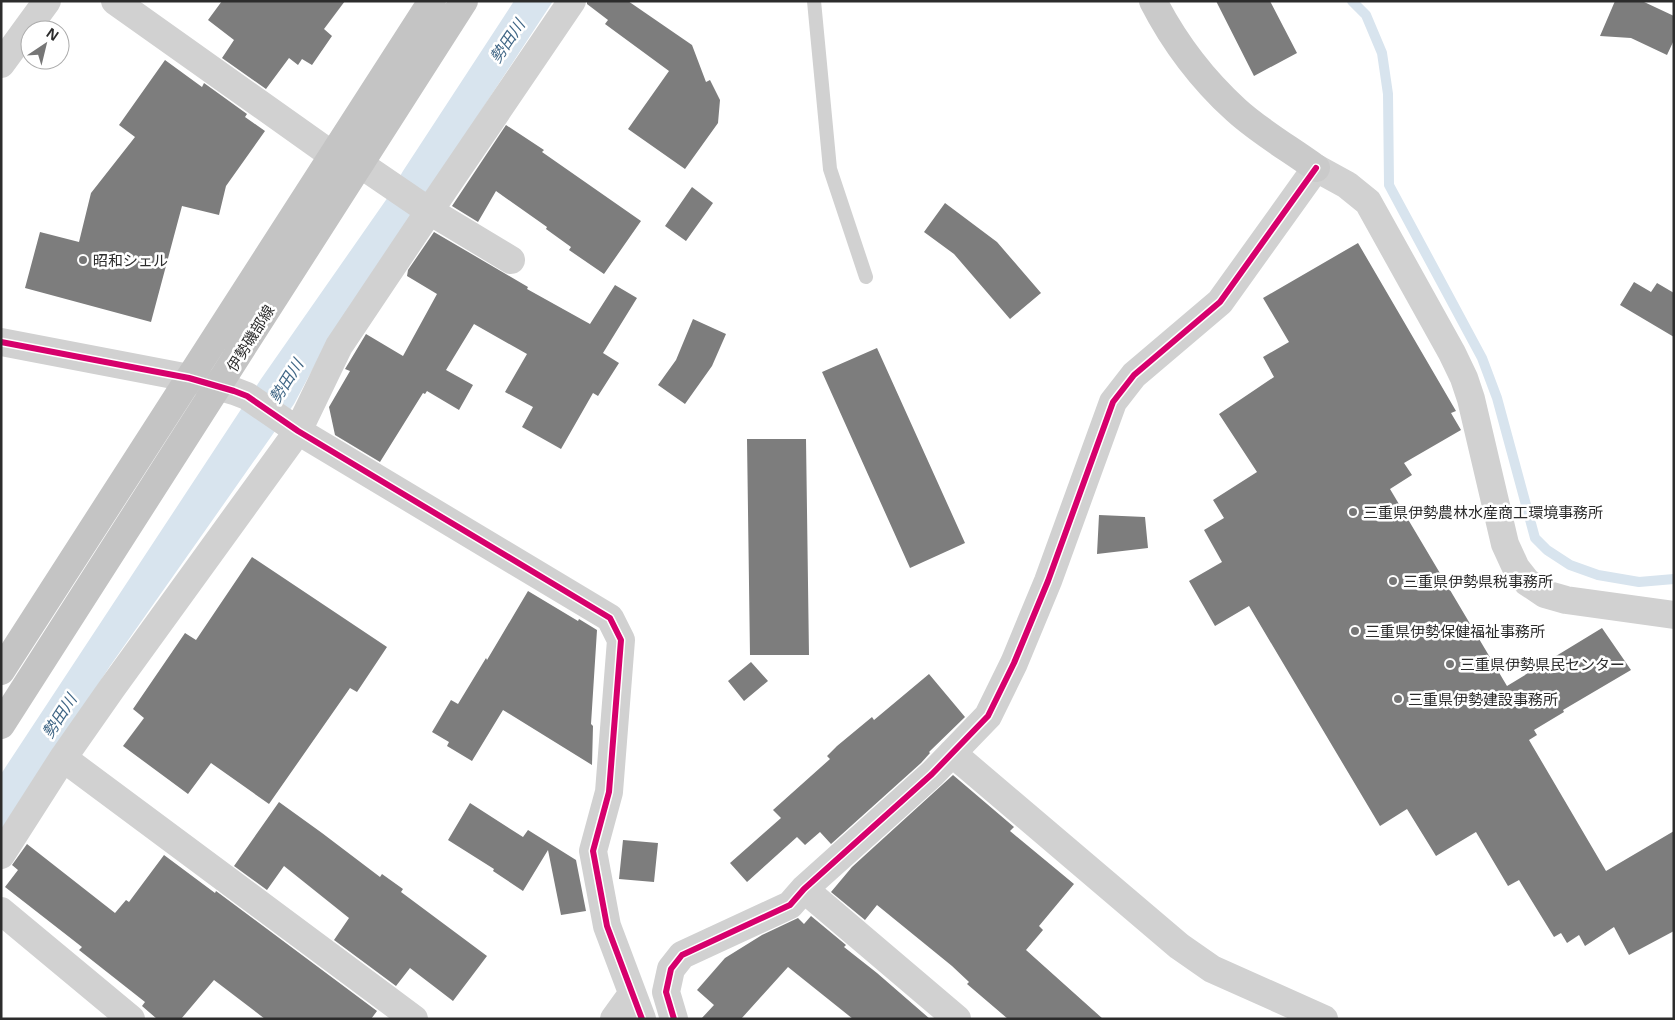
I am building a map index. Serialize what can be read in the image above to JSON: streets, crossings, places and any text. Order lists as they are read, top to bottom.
{
  "streets": {
    "main road": ["伊勢磯部線"]
  },
  "water": ["勢田川"],
  "places": [
    "昭和シェル",
    "三重県伊勢農林水産商工環境事務所",
    "三重県伊勢県税事務所",
    "三重県伊勢保健福祉事務所",
    "三重県伊勢県民センター",
    "三重県伊勢建設事務所"
  ],
  "north": "top right"
}
